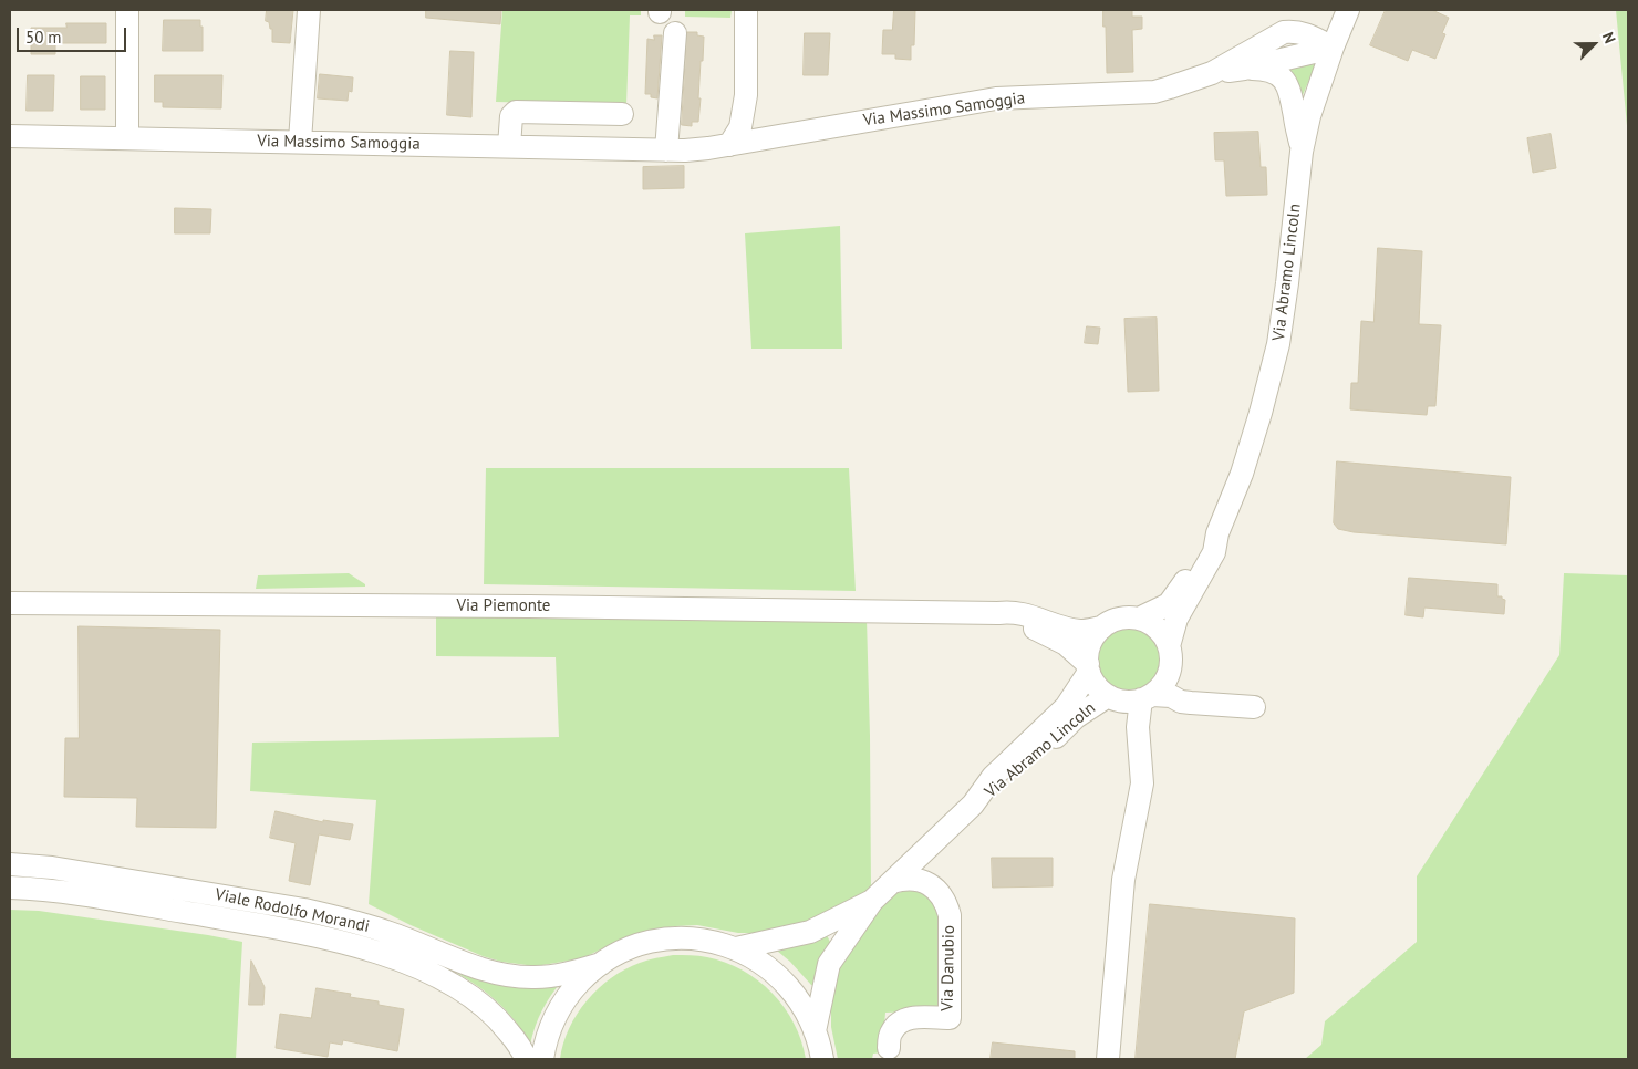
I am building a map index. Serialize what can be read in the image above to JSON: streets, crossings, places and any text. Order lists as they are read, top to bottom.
{
  "streets": {
    "street": [
      "Via Massimo Samoggia",
      "Via Abramo Lincoln",
      "Via Piemonte",
      "Viale Rodolfo Morandi",
      "Via Danubio"
    ]
  },
  "crossings": [
    ["Via Massimo Samoggia", "Via Abramo Lincoln"],
    ["Via Abramo Lincoln", "Via Piemonte"],
    ["Via Abramo Lincoln", "Viale Rodolfo Morandi"],
    ["Via Abramo Lincoln", "Via Danubio"]
  ],
  "scale_bar": "50 m",
  "north": "top right"
}
